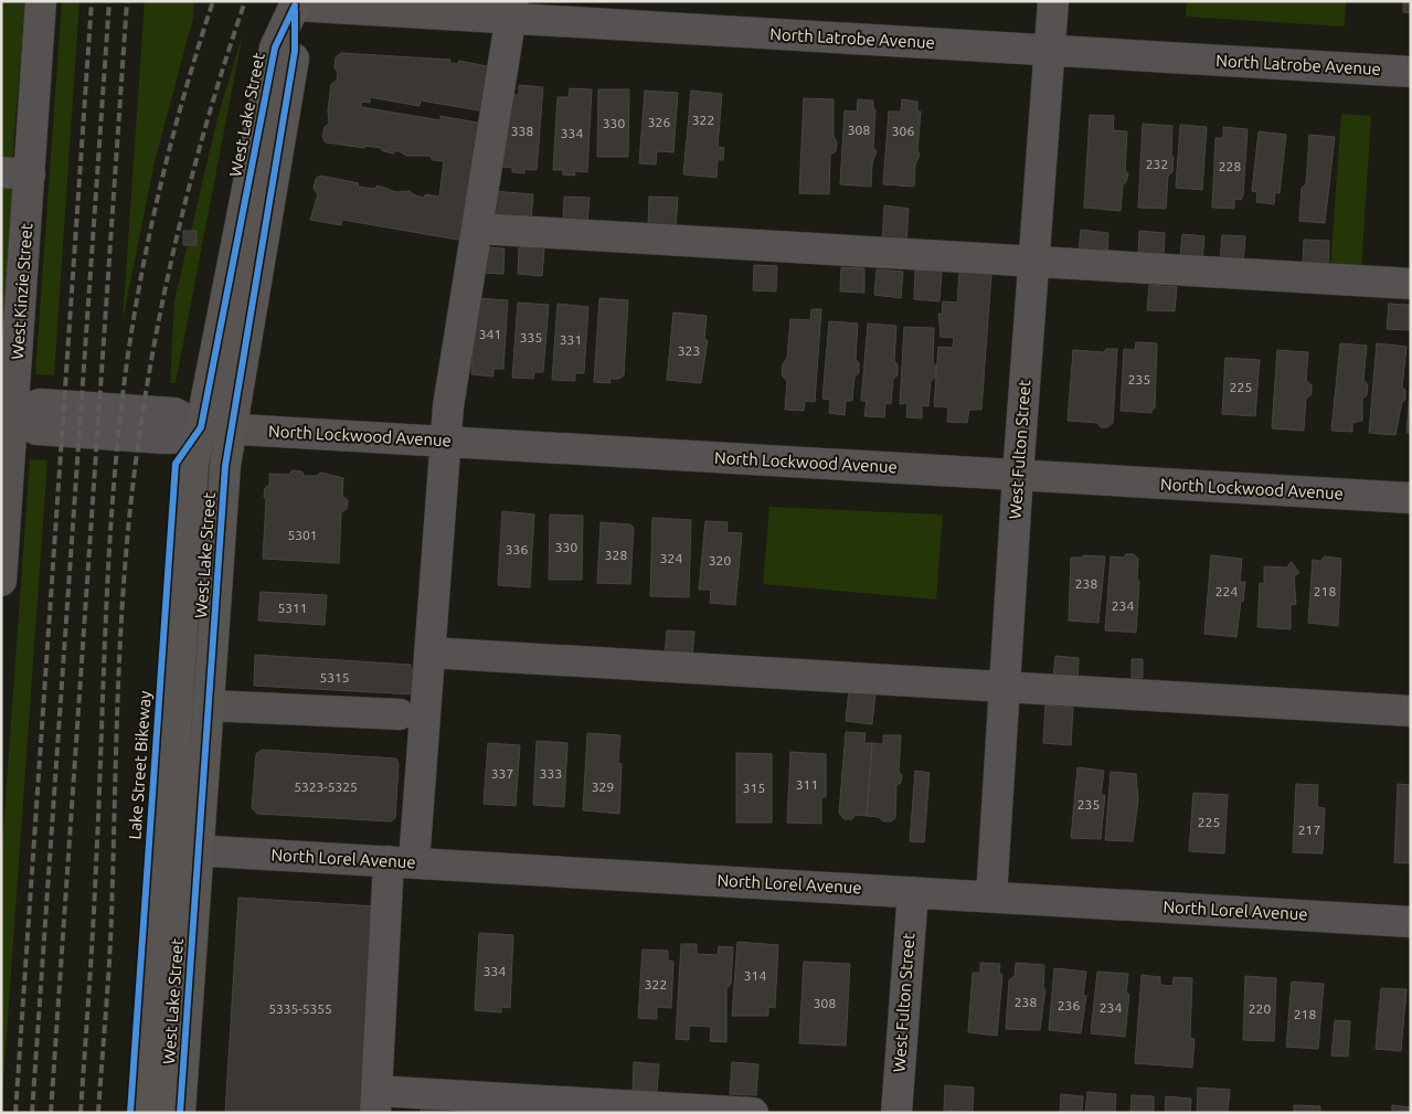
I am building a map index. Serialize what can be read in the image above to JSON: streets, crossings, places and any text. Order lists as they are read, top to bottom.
{
  "streets": {
    "main road": ["West Lake Street"],
    "street": [
      "North Latrobe Avenue",
      "West Kinzie Street",
      "North Lockwood Avenue",
      "West Fulton Street",
      "North Lorel Avenue"
    ],
    "cycle path": ["Lake Street Bikeway"]
  },
  "crossings": [
    ["North Latrobe Avenue", "West Lake Street"],
    ["North Latrobe Avenue", "West Fulton Street"],
    ["West Lake Street", "North Lockwood Avenue"],
    ["West Lake Street", "North Lorel Avenue"],
    ["West Kinzie Street", "North Lockwood Avenue"],
    ["North Lockwood Avenue", "West Fulton Street"],
    ["West Fulton Street", "North Lorel Avenue"]
  ],
  "house_numbers": [
    "322",
    "326",
    "330",
    "308",
    "338",
    "306",
    "334",
    "232",
    "228",
    "341",
    "335",
    "331",
    "323",
    "235",
    "225",
    "5301",
    "330",
    "336",
    "328",
    "324",
    "320",
    "238",
    "224",
    "218",
    "234",
    "5311",
    "5315",
    "337",
    "333",
    "311",
    "5323-5325",
    "329",
    "315",
    "235",
    "225",
    "217",
    "334",
    "314",
    "322",
    "238",
    "308",
    "236",
    "234",
    "5335-5355",
    "220",
    "218"
  ]
}
